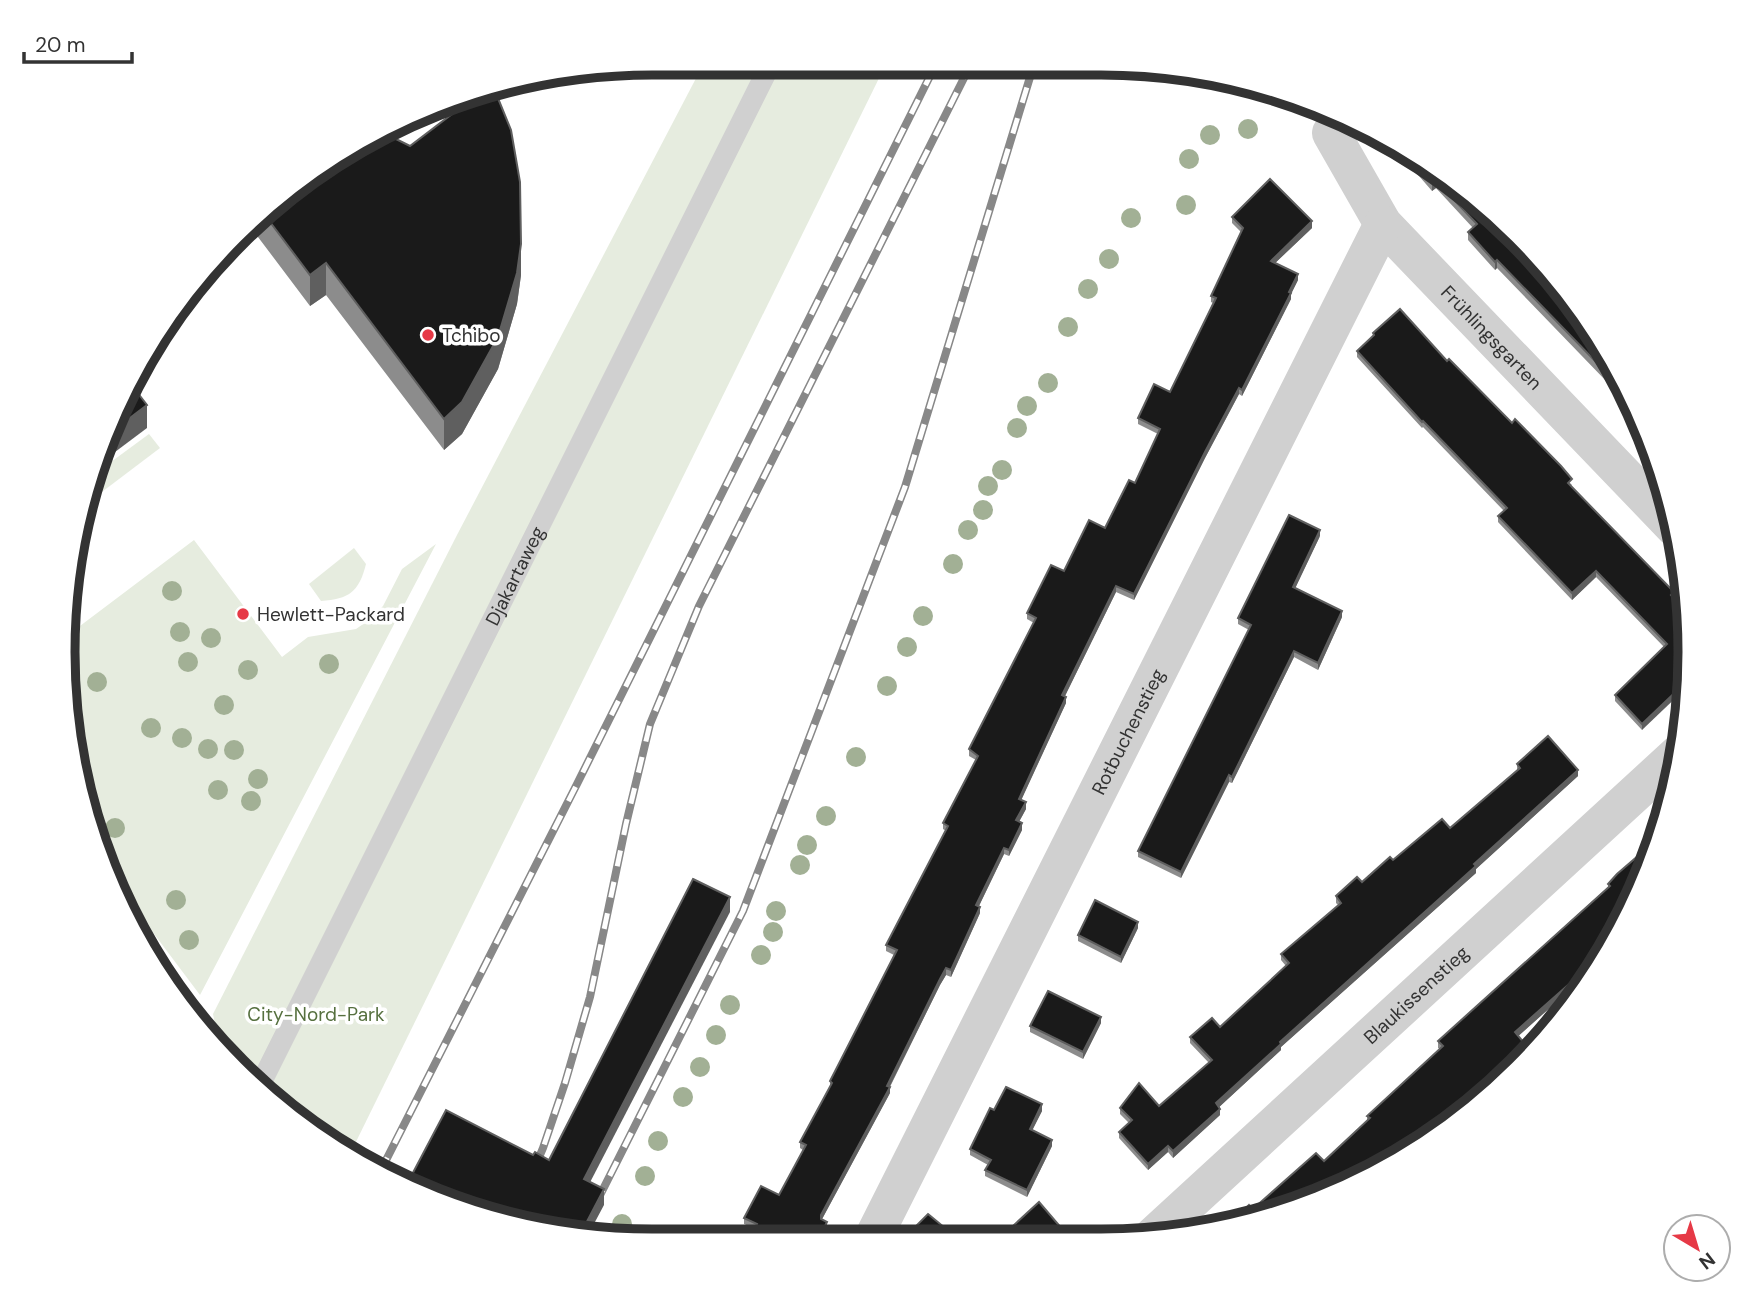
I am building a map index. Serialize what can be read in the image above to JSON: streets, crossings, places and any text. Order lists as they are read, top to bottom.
{
  "streets": {
    "street": ["Frühlingsgarten", "Rotbuchenstieg", "Blaukissenstieg"],
    "lane": ["Djakartaweg"]
  },
  "crossings": [
    ["Frühlingsgarten", "Rotbuchenstieg"]
  ],
  "parks": ["City-Nord-Park"],
  "places": ["Tchibo", "Hewlett-Packard"],
  "scale_bar": "20 m",
  "north": "bottom right"
}
